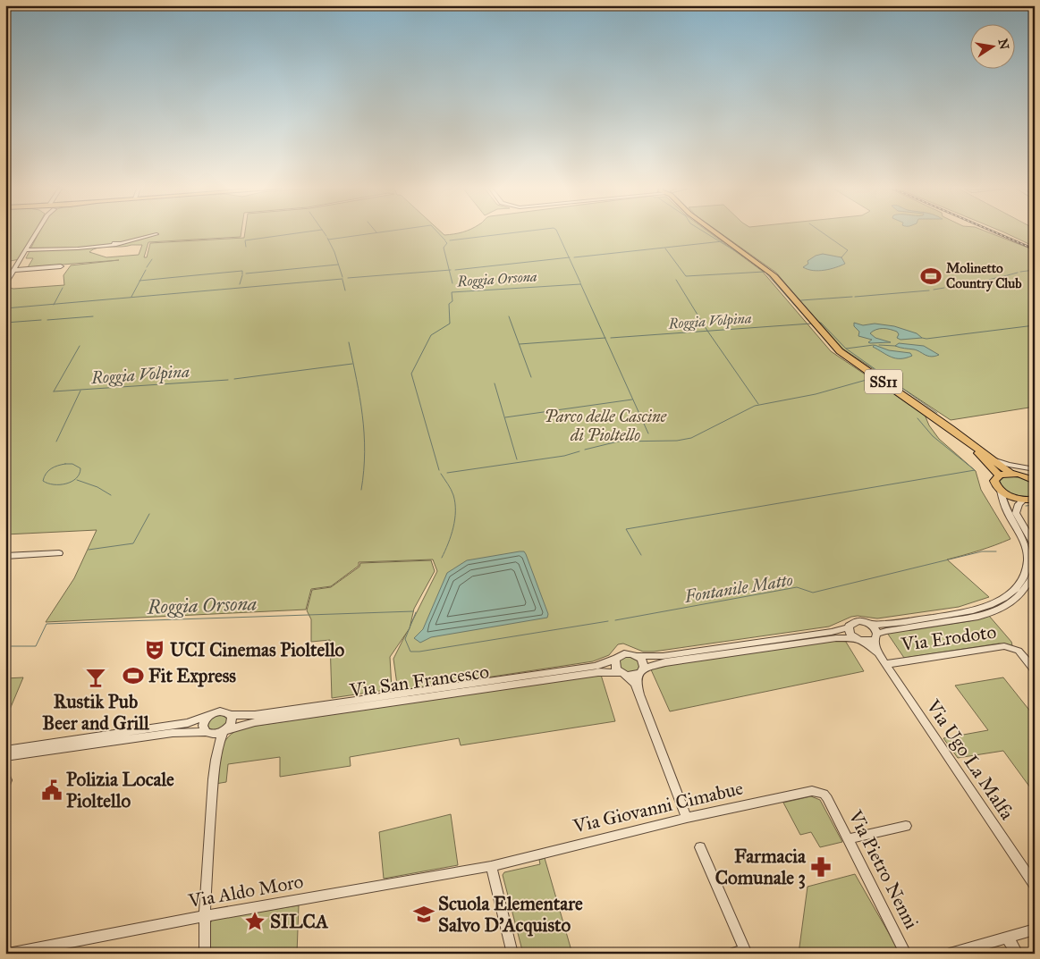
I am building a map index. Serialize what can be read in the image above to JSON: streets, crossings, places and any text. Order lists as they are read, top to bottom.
{
  "streets": {
    "main road": ["SS11"],
    "street": [
      "Via Erodoto",
      "Via San Francesco",
      "Via Ugo La Malfa",
      "Via Giovanni Cimabue",
      "Via Pietro Nenni",
      "Via Aldo Moro"
    ]
  },
  "crossings": [
    ["Via Erodoto", "Via Ugo La Malfa"],
    ["Via Giovanni Cimabue", "Via Pietro Nenni"],
    ["Via Giovanni Cimabue", "Via Aldo Moro"]
  ],
  "water": ["Roggia Orsona", "Roggia Volpina", "Fontanile Matto"],
  "parks": ["Parco delle Cascine di Pioltello"],
  "places": {
    "sports": ["Molinetto Country Club", "Fit Express"],
    "theatre": ["UCI Cinemas Pioltello"],
    "bar": ["Rustik Pub Beer and Grill"],
    "public building": ["Polizia Locale Pioltello"],
    "pharmacy": ["Farmacia Comunale 3"],
    "school or university": ["Scuola Elementare Salvo D'Acquisto"],
    "place": ["SILCA"]
  },
  "north": "right"
}
